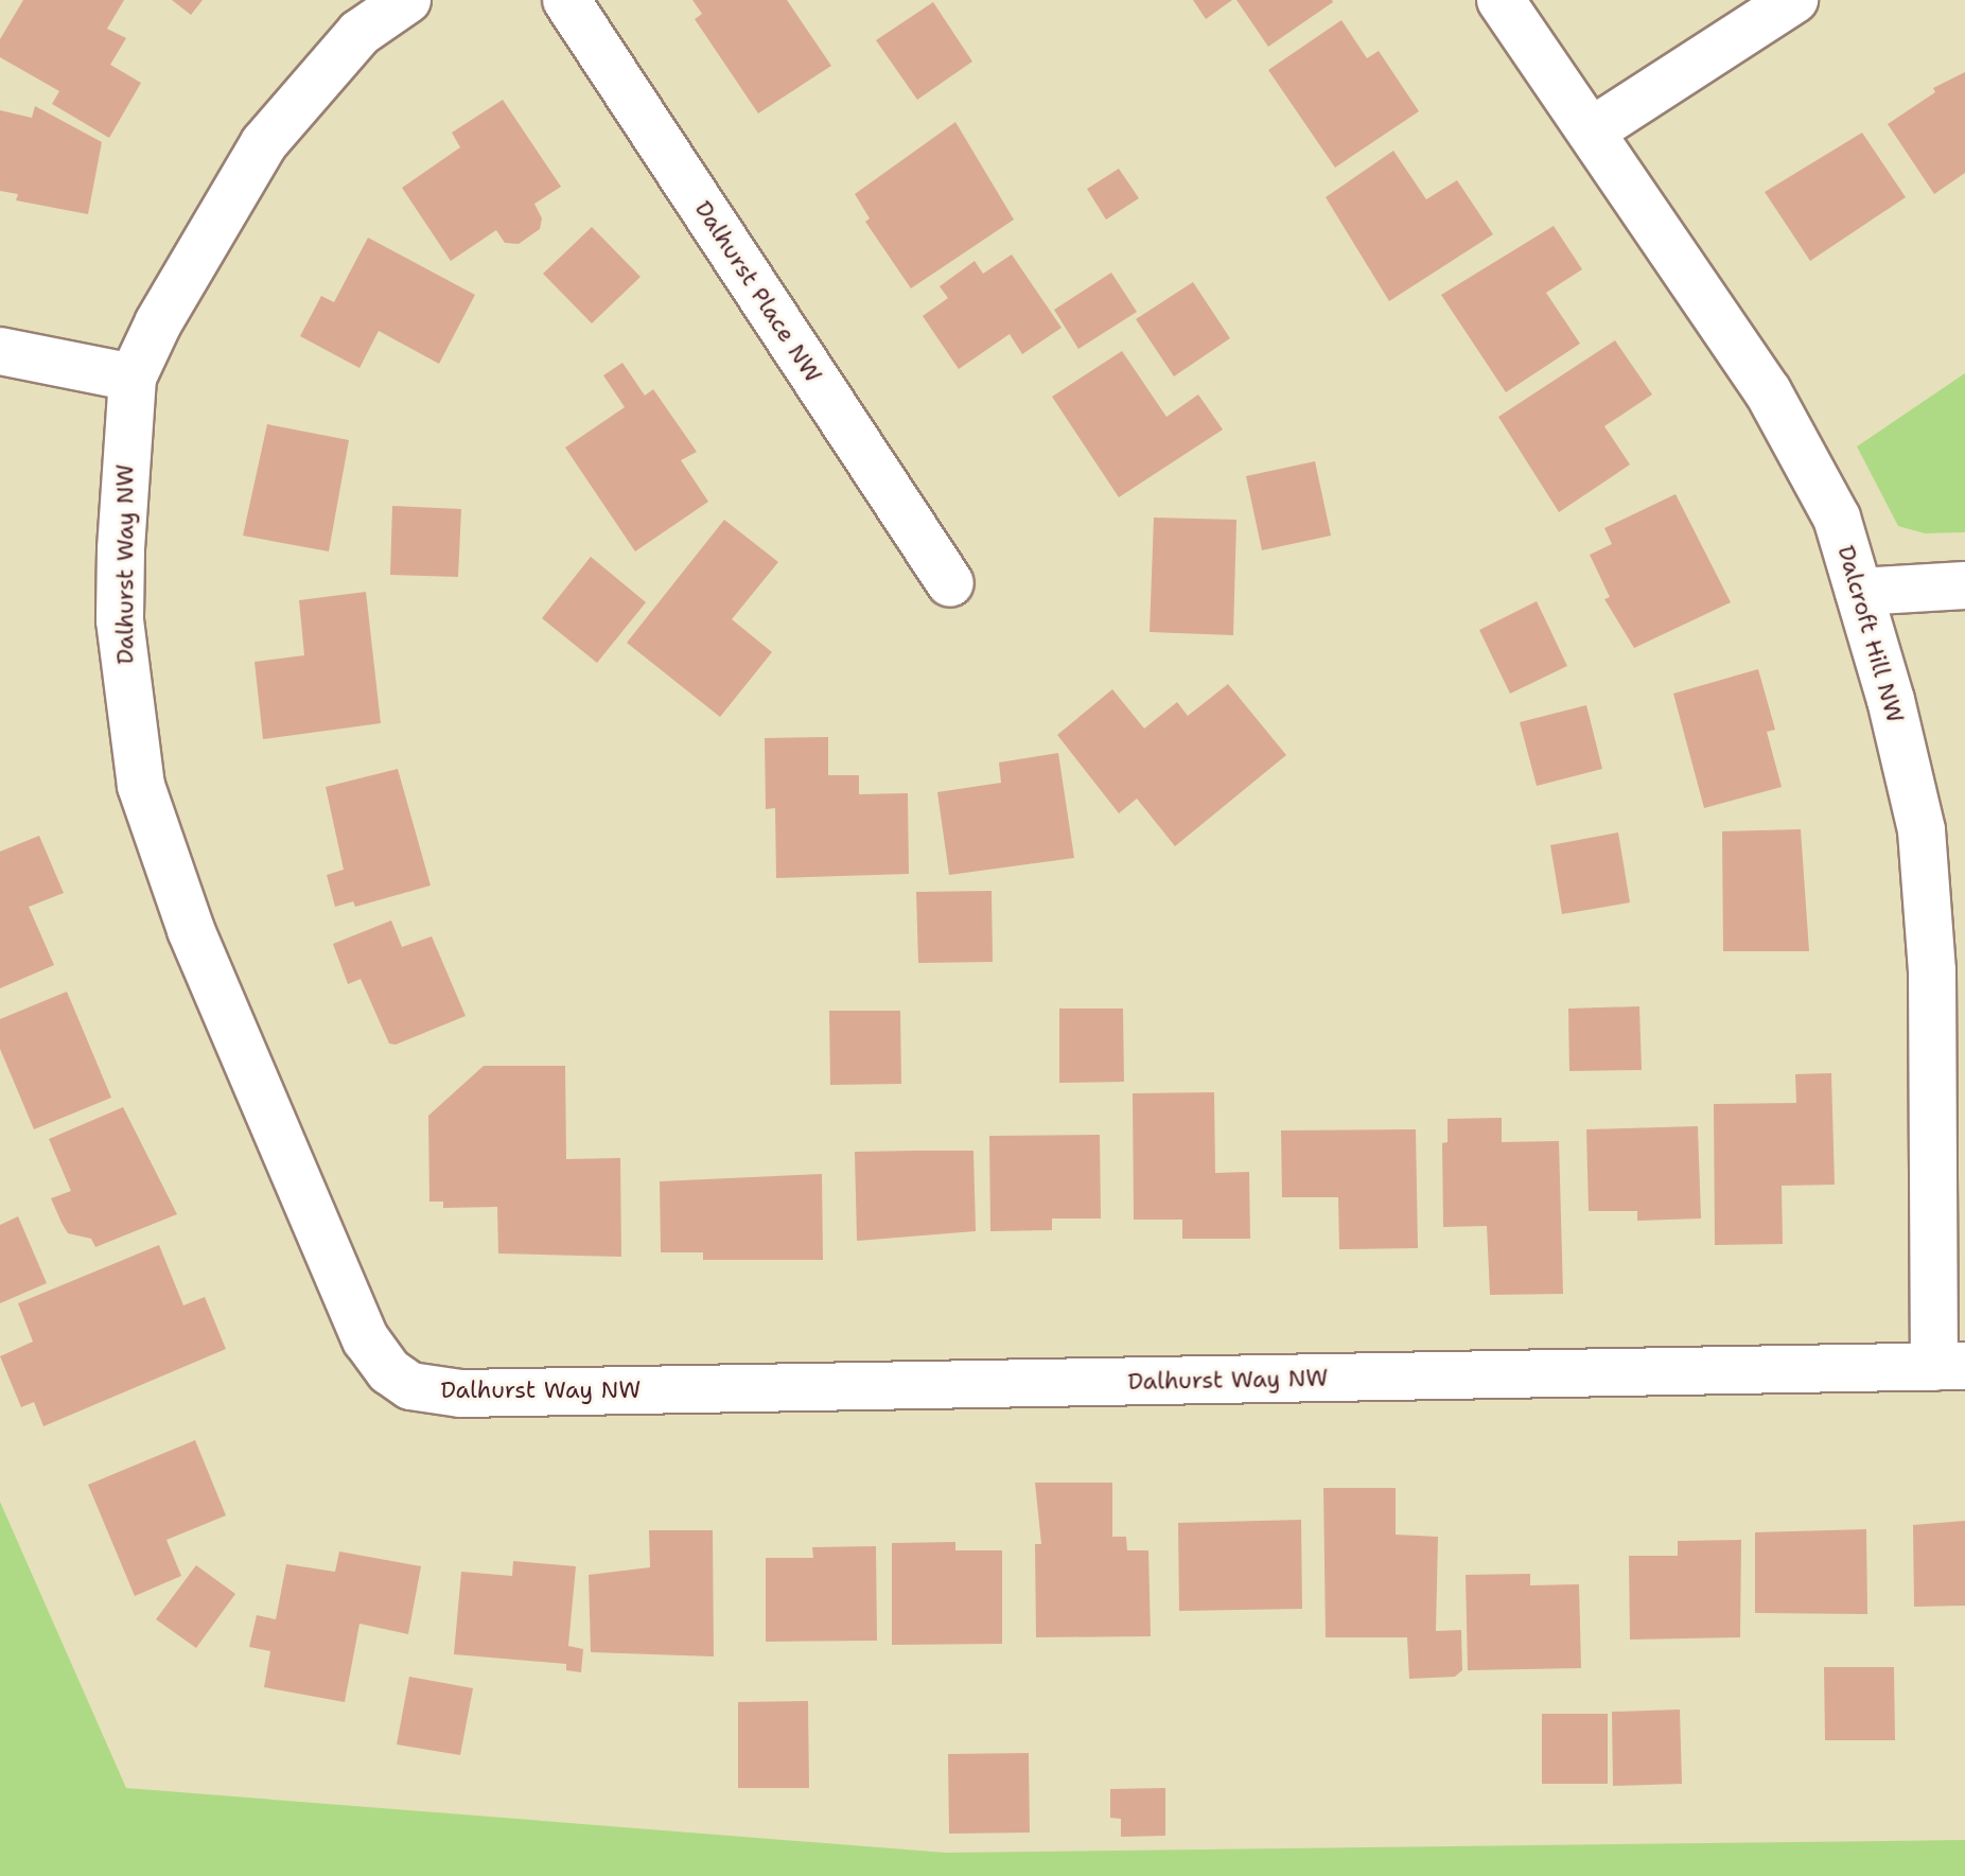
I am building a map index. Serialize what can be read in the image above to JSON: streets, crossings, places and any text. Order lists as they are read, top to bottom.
{
  "streets": {
    "street": ["Dalhurst Place NW", "Dalhurst Way NW", "Dalcroft Hill NW"]
  },
  "crossings": [
    ["Dalhurst Way NW", "Dalcroft Hill NW"]
  ]
}
